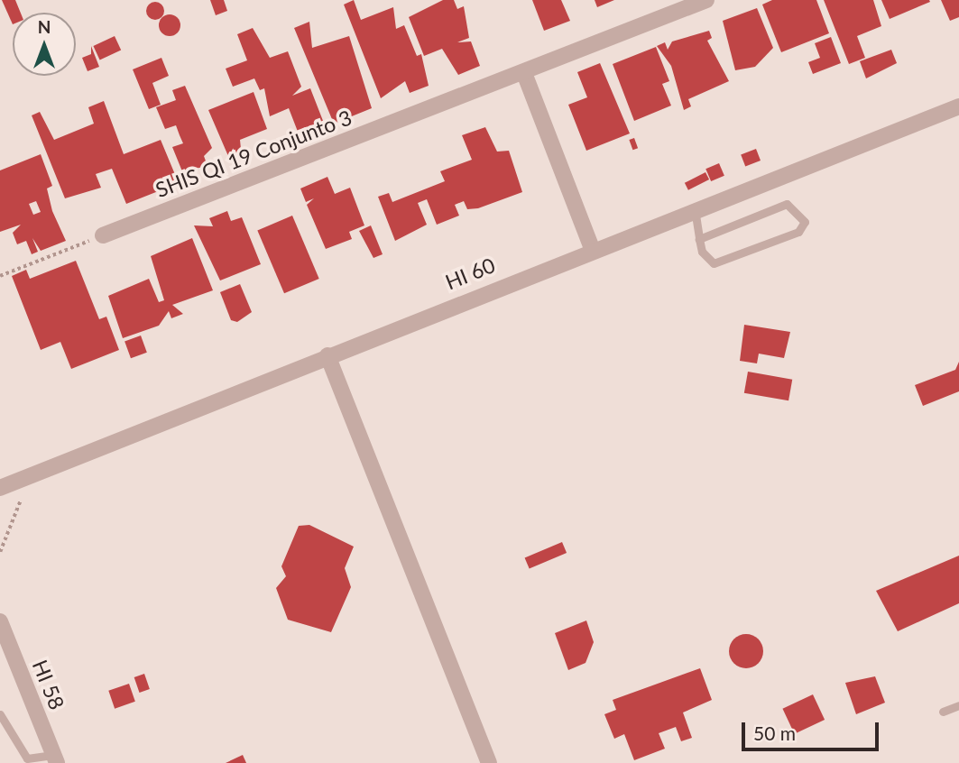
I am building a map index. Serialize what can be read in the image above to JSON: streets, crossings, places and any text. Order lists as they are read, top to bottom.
{
  "streets": {
    "street": ["SHIS QI 19 Conjunto 3", "HI 60", "HI 58"]
  },
  "scale_bar": "50 m",
  "north": "top"
}
